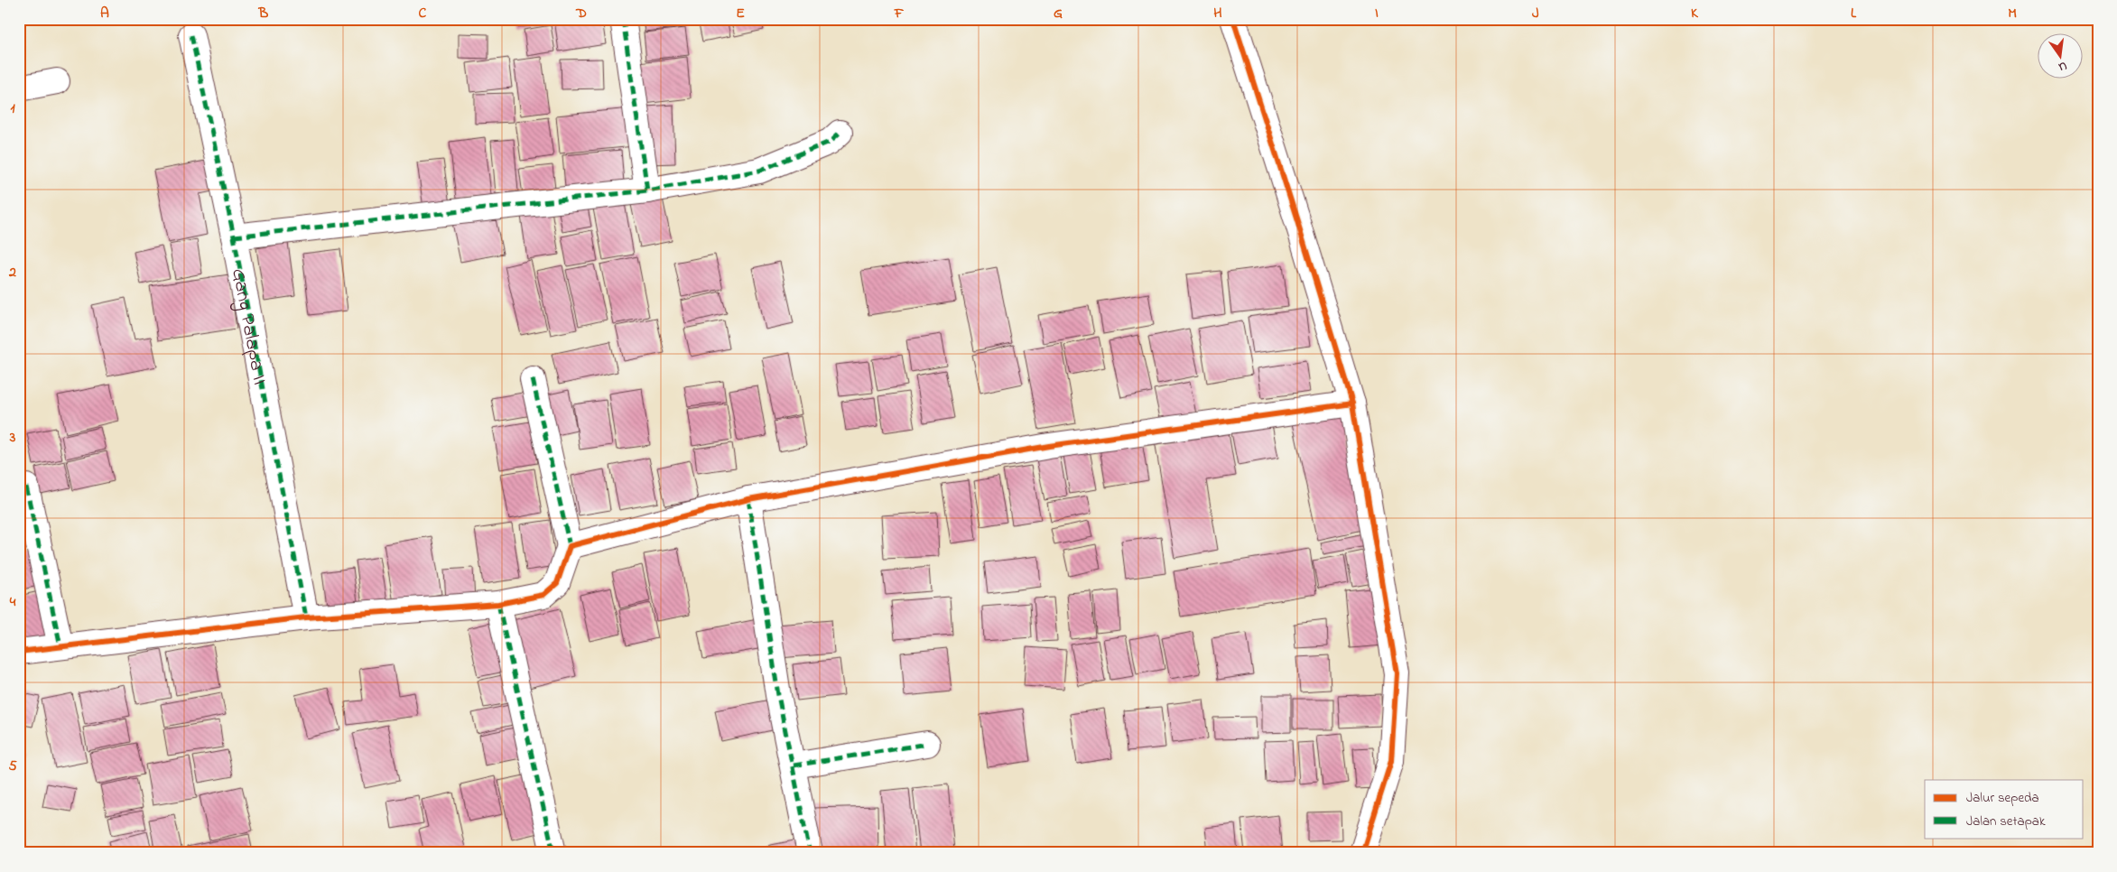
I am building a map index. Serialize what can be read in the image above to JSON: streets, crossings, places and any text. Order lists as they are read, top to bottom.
{
  "streets": {
    "street": ["Gang Palapa II"]
  },
  "legend": ["Jalur sepeda", "Jalan setapak"],
  "north": "bottom",
  "grid": {
    "columns": [
      "A",
      "B",
      "C",
      "D",
      "E",
      "F",
      "G",
      "H",
      "I",
      "J",
      "K",
      "L",
      "M"
    ],
    "rows": [
      "1",
      "2",
      "3",
      "4",
      "5"
    ]
  }
}
